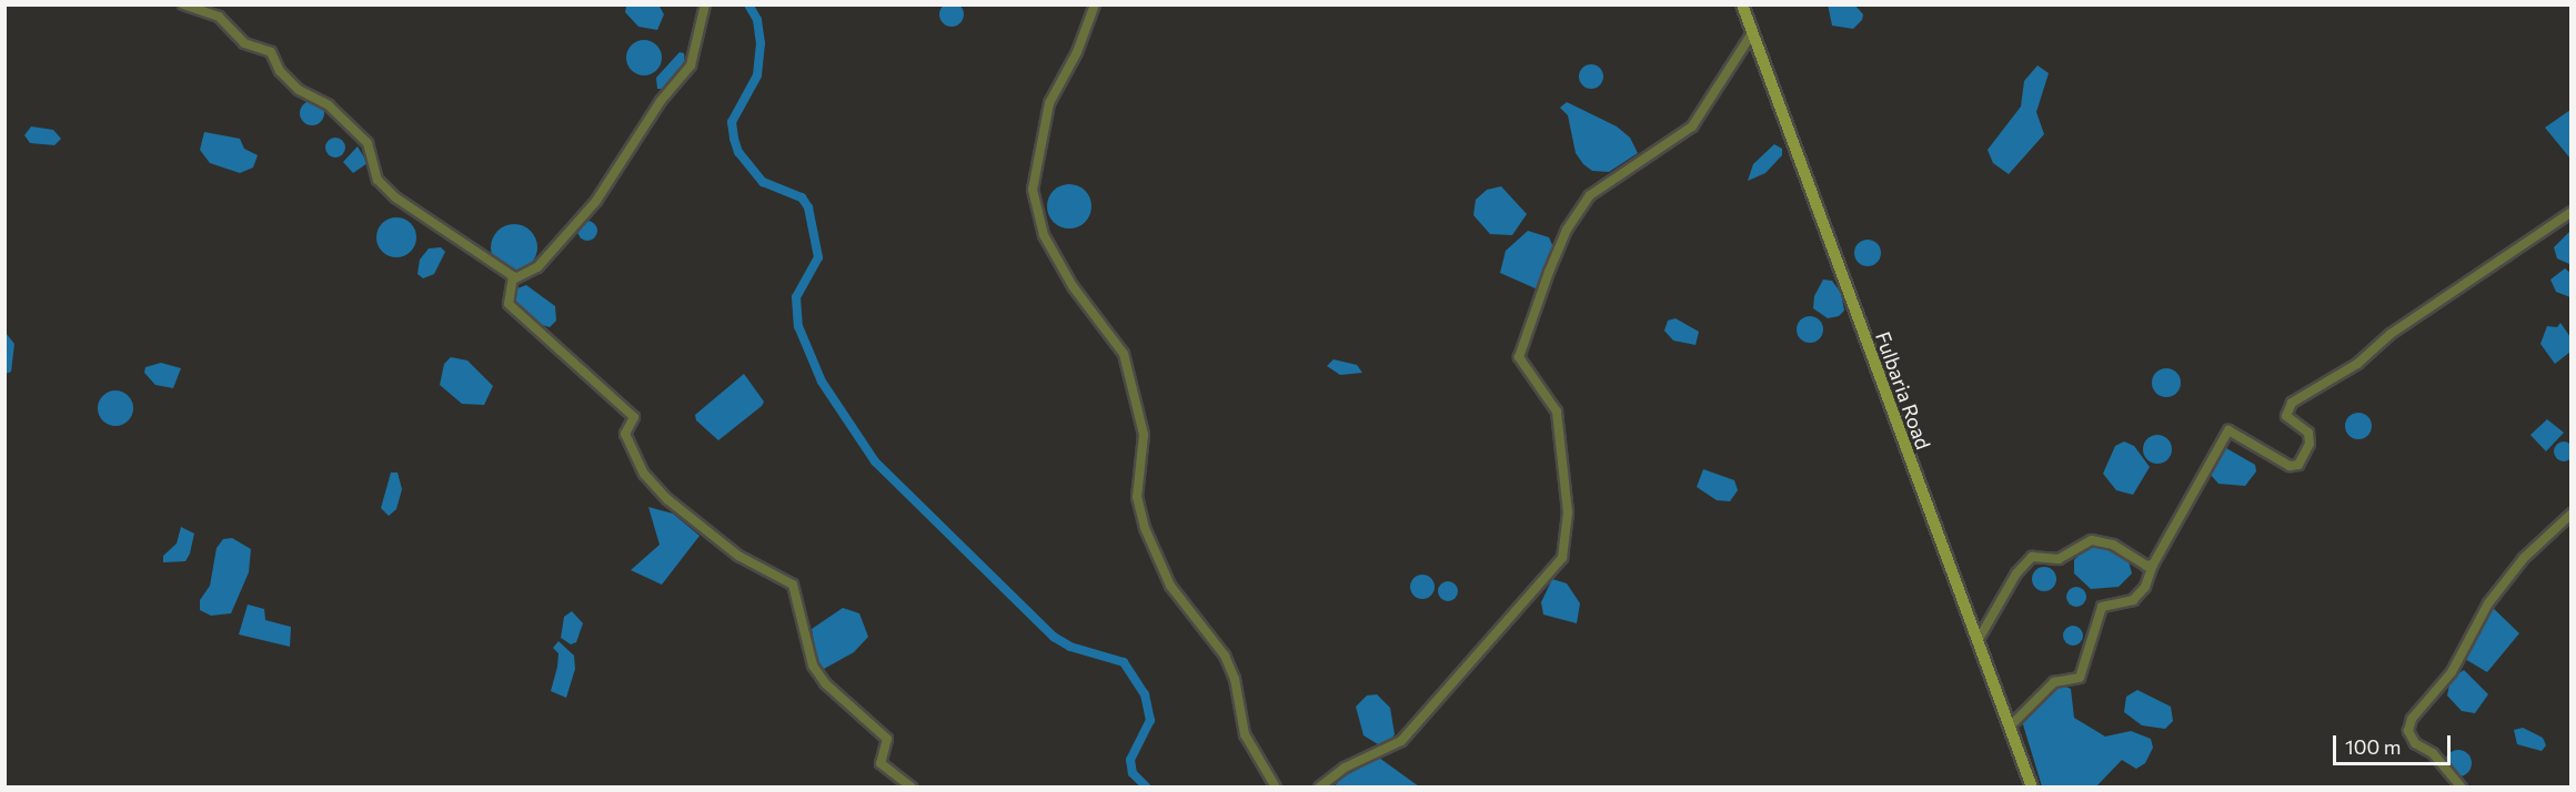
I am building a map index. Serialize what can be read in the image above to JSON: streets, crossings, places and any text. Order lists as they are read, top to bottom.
{
  "streets": {
    "main road": ["Fulbaria Road"]
  },
  "scale_bar": "100 m"
}
